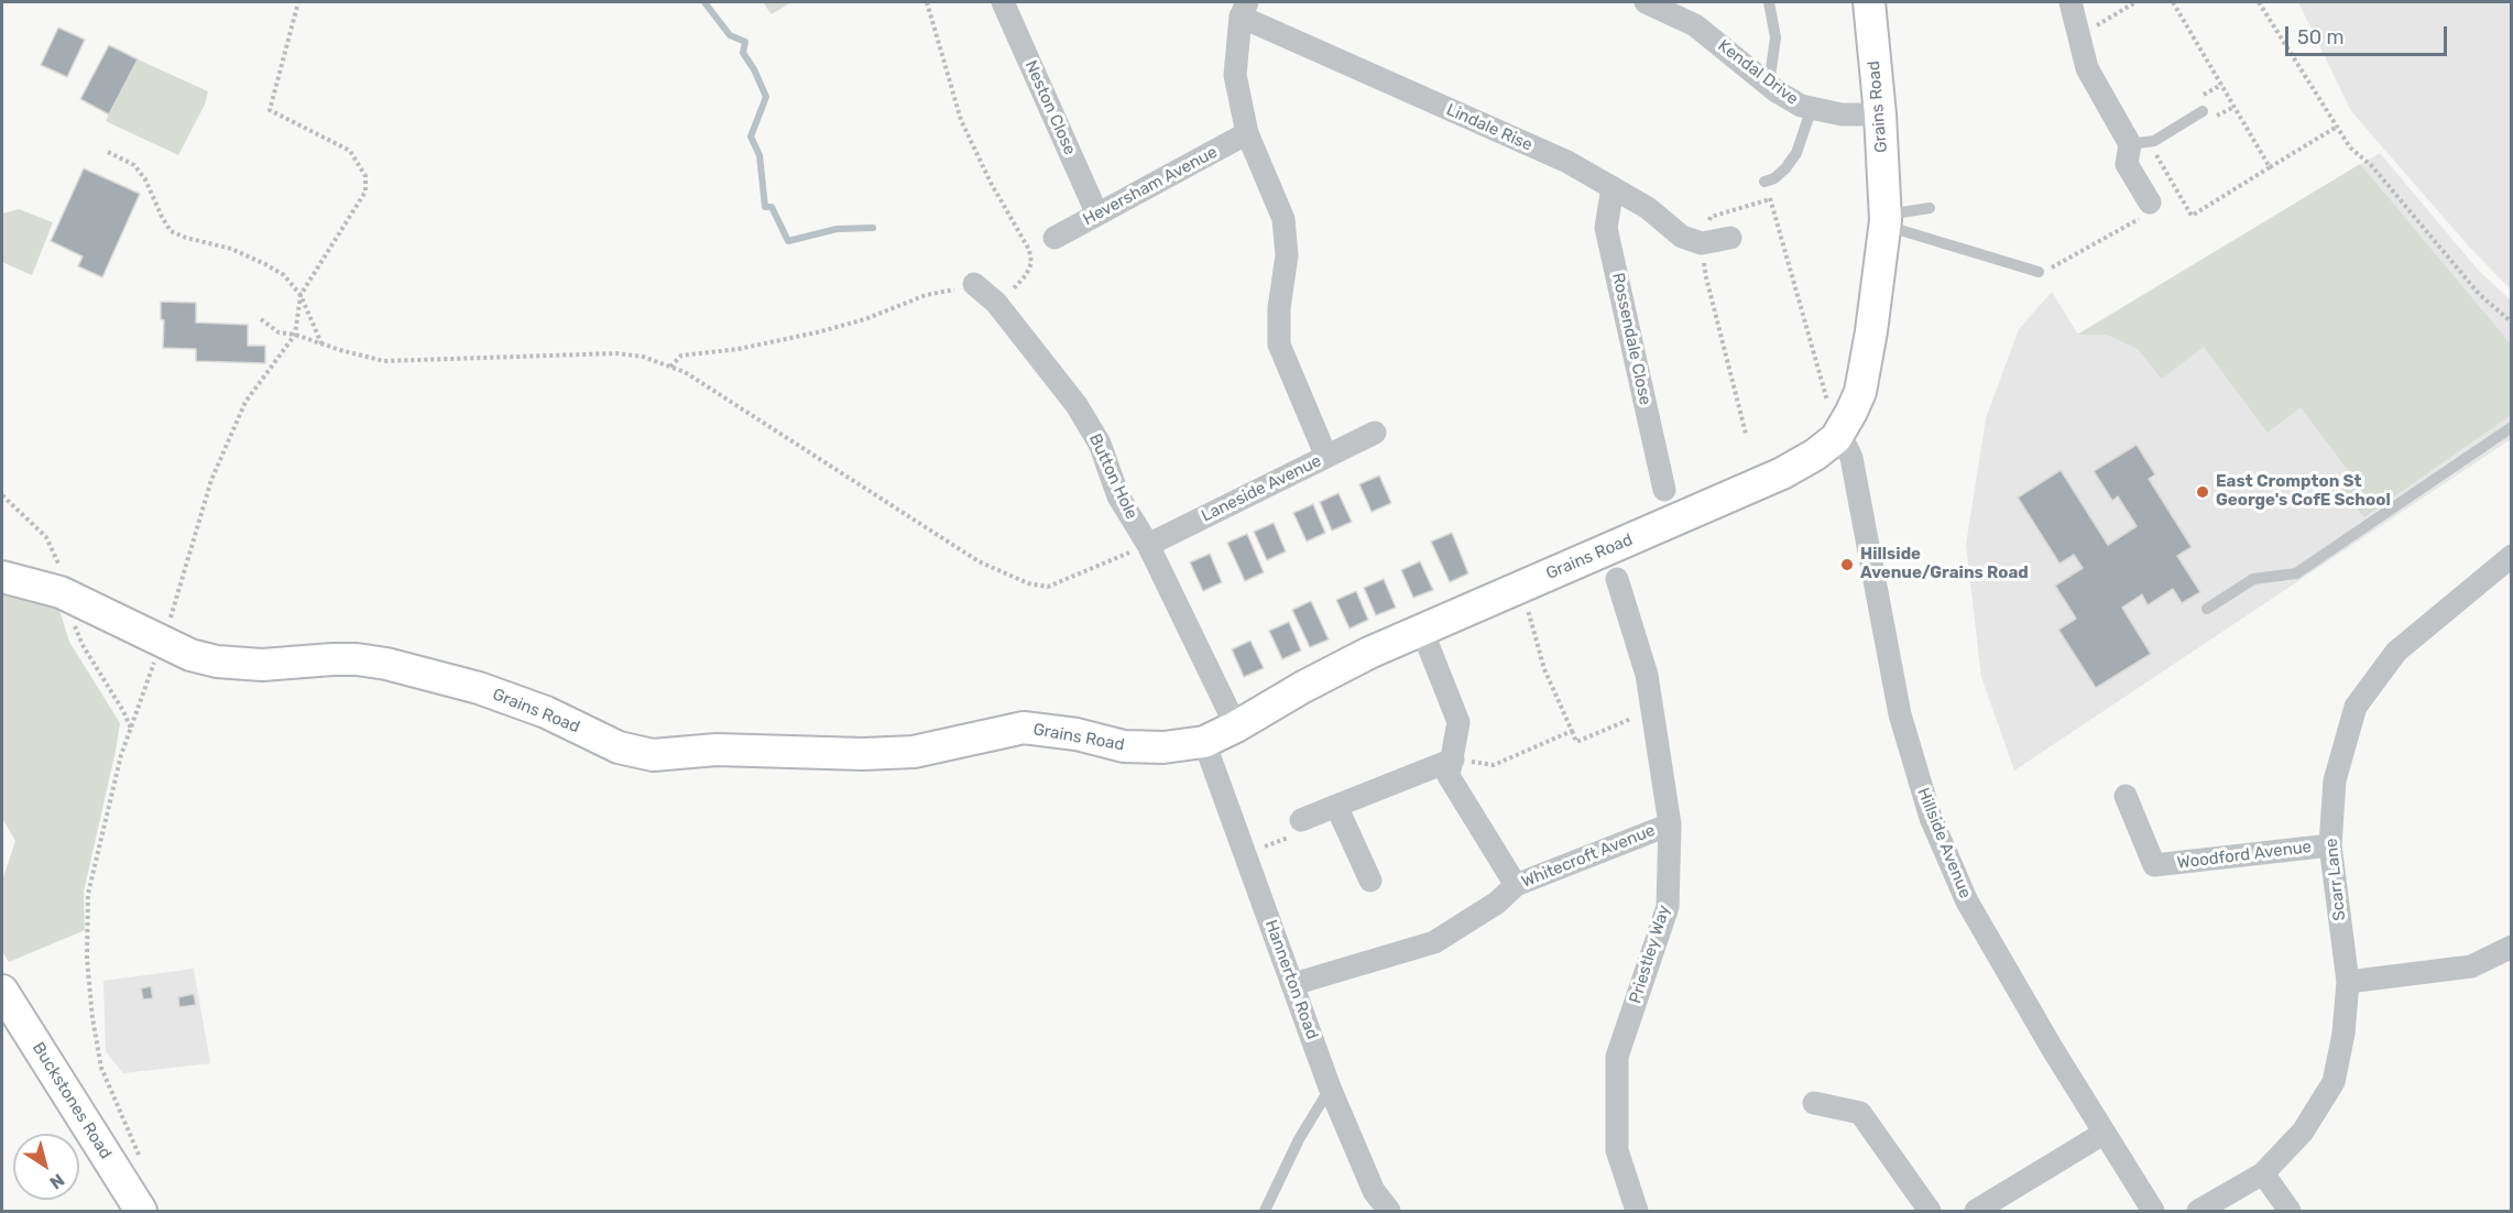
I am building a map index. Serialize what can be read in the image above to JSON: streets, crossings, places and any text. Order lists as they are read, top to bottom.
{
  "streets": {
    "street": [
      "Kendal Drive",
      "Grains Road",
      "Neston Close",
      "Lindale Rise",
      "Heversham Avenue",
      "Rossendale Close",
      "Button Hole",
      "Laneside Avenue",
      "Hillside Avenue",
      "Woodford Avenue",
      "Whitecroft Avenue",
      "Scarr Lane",
      "Priestley Way",
      "Hannerton Road",
      "Buckstones Road"
    ]
  },
  "crossings": [
    ["Kendal Drive", "Grains Road"],
    ["Grains Road", "Button Hole"],
    ["Grains Road", "Hillside Avenue"],
    ["Grains Road", "Hannerton Road"],
    ["Neston Close", "Heversham Avenue"],
    ["Lindale Rise", "Rossendale Close"],
    ["Button Hole", "Laneside Avenue"],
    ["Woodford Avenue", "Scarr Lane"],
    ["Whitecroft Avenue", "Priestley Way"],
    ["Whitecroft Avenue", "Hannerton Road"]
  ],
  "places": ["East Crompton St George's CofE School", "Hillside Avenue/Grains Road"],
  "scale_bar": "50 m",
  "north": "bottom right"
}
